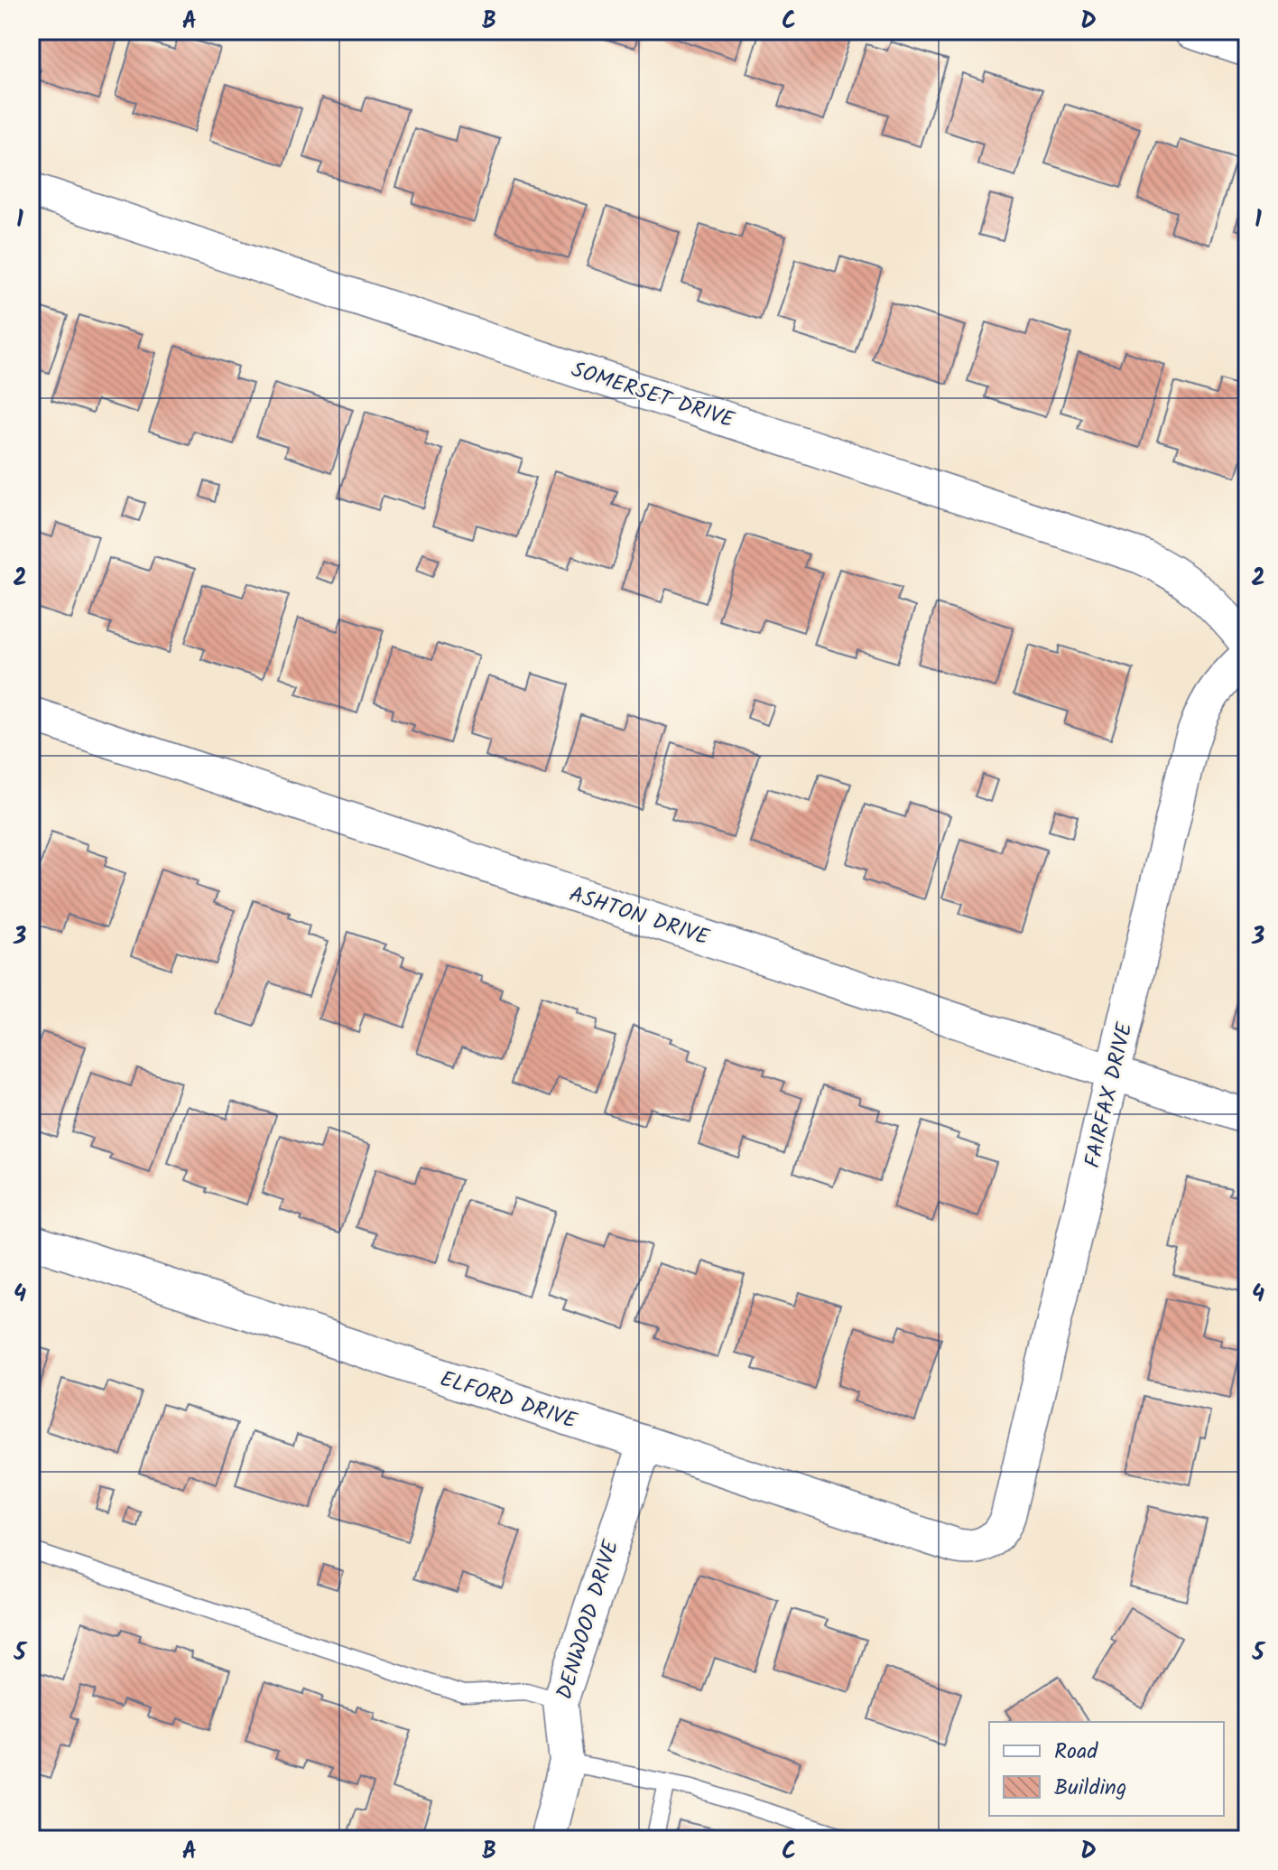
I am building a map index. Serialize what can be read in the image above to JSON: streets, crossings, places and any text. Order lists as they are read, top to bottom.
{
  "streets": {
    "street": [
      "SOMERSET DRIVE",
      "ASHTON DRIVE",
      "FAIRFAX DRIVE",
      "ELFORD DRIVE",
      "DENWOOD DRIVE"
    ]
  },
  "crossings": [
    ["ASHTON DRIVE", "FAIRFAX DRIVE"],
    ["FAIRFAX DRIVE", "ELFORD DRIVE"],
    ["ELFORD DRIVE", "DENWOOD DRIVE"]
  ],
  "legend": ["Road", "Building"],
  "grid": {
    "columns": [
      "A",
      "B",
      "C",
      "D"
    ],
    "rows": [
      "1",
      "2",
      "3",
      "4",
      "5"
    ]
  }
}
